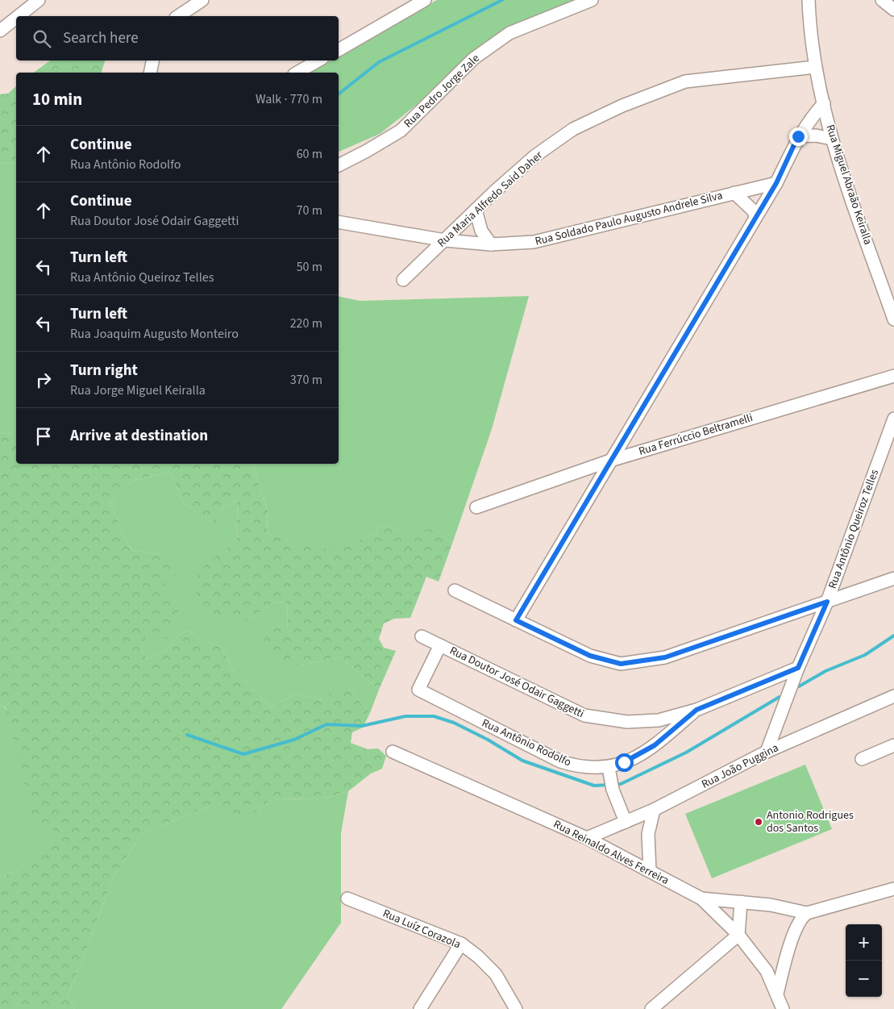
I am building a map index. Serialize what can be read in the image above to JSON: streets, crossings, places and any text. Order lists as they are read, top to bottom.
{
  "streets": {
    "street": [
      "Rua Pedro Jorge Zale",
      "Rua Miguel Abraão Keiralla",
      "Rua Maria Alfredo Said Daher",
      "Rua Soldado Paulo Augusto Andrele Silva",
      "Rua Ferrúccio Beltramelli",
      "Rua Antônio Queiroz Telles",
      "Rua Doutor José Odair Gaggetti",
      "Rua Antônio Rodolfo",
      "Rua João Puggina",
      "Rua Reinaldo Alves Ferreira",
      "Rua Luíz Corazola"
    ]
  },
  "crossings": [
    ["Rua Miguel Abraão Keiralla", "Rua Maria Alfredo Said Daher"],
    ["Rua Maria Alfredo Said Daher", "Rua Soldado Paulo Augusto Andrele Silva"],
    ["Rua Antônio Queiroz Telles", "Rua Doutor José Odair Gaggetti"],
    ["Rua Antônio Queiroz Telles", "Rua João Puggina"],
    ["Rua Doutor José Odair Gaggetti", "Rua Antônio Rodolfo"],
    ["Rua João Puggina", "Rua Reinaldo Alves Ferreira"]
  ],
  "places": ["Antonio Rodrigues dos Santos"],
  "page": {
    "search": "Search here",
    "heading": ["10 min", "Walk · 770 m"],
    "list": [
      ["Continue", "Rua Antônio Rodolfo", "60 m"],
      ["Continue", "Rua Doutor José Odair Gaggetti", "70 m"],
      ["Turn left", "Rua Antônio Queiroz Telles", "50 m"],
      ["Turn left", "Rua Joaquim Augusto Monteiro", "220 m"],
      ["Turn right", "Rua Jorge Miguel Keiralla", "370 m"],
      "Arrive at destination"
    ],
    "map_buttons": ["+", "−"]
  }
}
